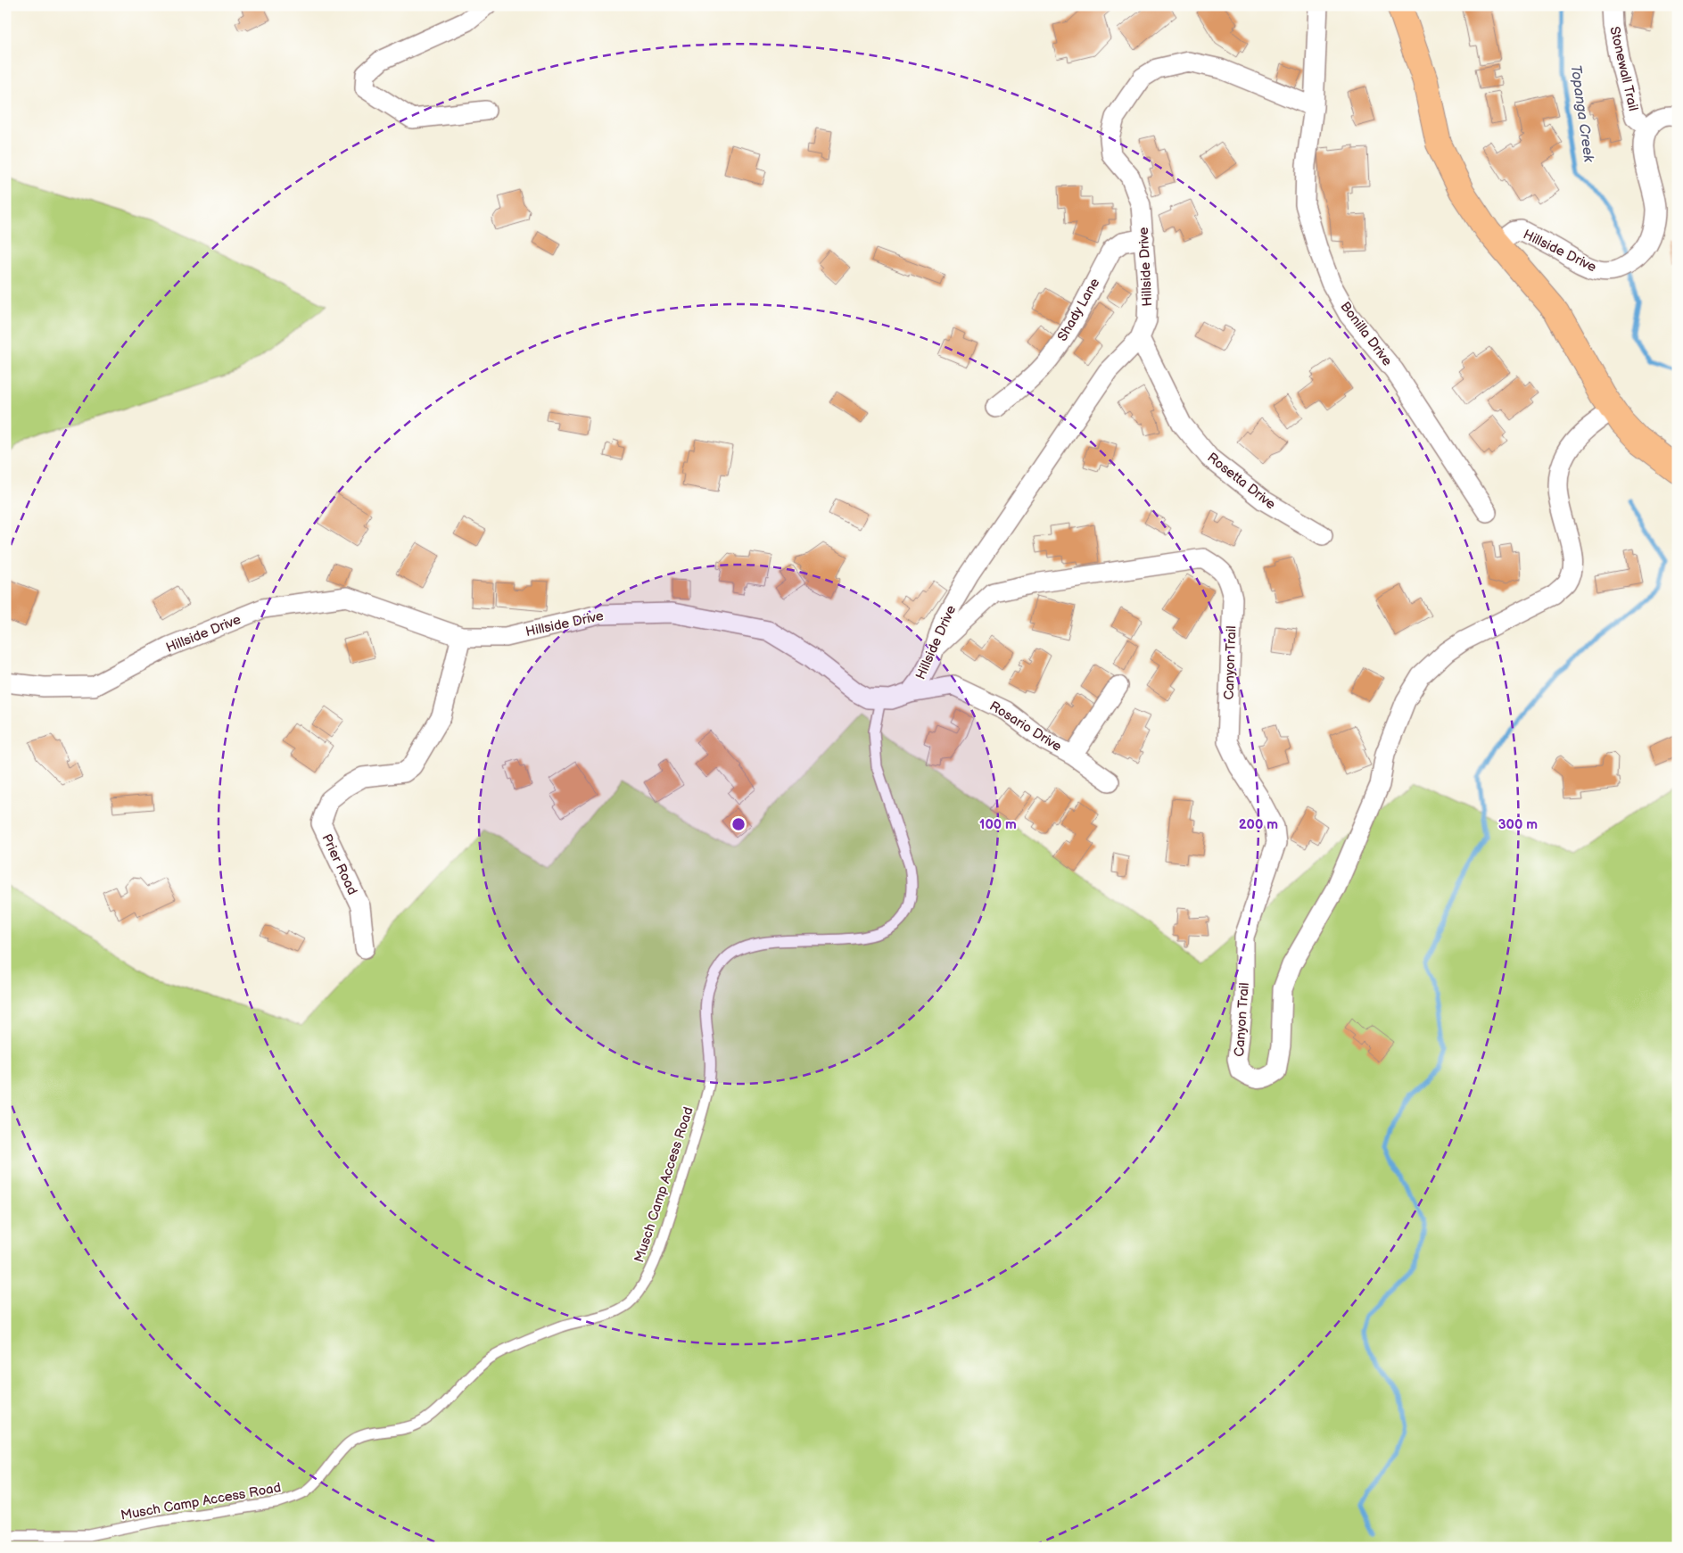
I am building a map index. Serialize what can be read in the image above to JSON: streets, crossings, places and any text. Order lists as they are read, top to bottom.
{
  "streets": {
    "street": [
      "Stonewall Trail",
      "Hillside Drive",
      "Shady Lane",
      "Bonilla Drive",
      "Rosetta Drive",
      "Canyon Trail",
      "Rosario Drive",
      "Prier Road"
    ],
    "lane": ["Musch Camp Access Road"]
  },
  "crossings": [
    ["Stonewall Trail", "Hillside Drive"],
    ["Hillside Drive", "Shady Lane"],
    ["Hillside Drive", "Bonilla Drive"],
    ["Hillside Drive", "Rosetta Drive"],
    ["Hillside Drive", "Canyon Trail"],
    ["Hillside Drive", "Rosario Drive"],
    ["Hillside Drive", "Prier Road"],
    ["Hillside Drive", "Musch Camp Access Road"]
  ],
  "water": ["Topanga Creek"],
  "rings": ["100 m", "200 m", "300 m"]
}
